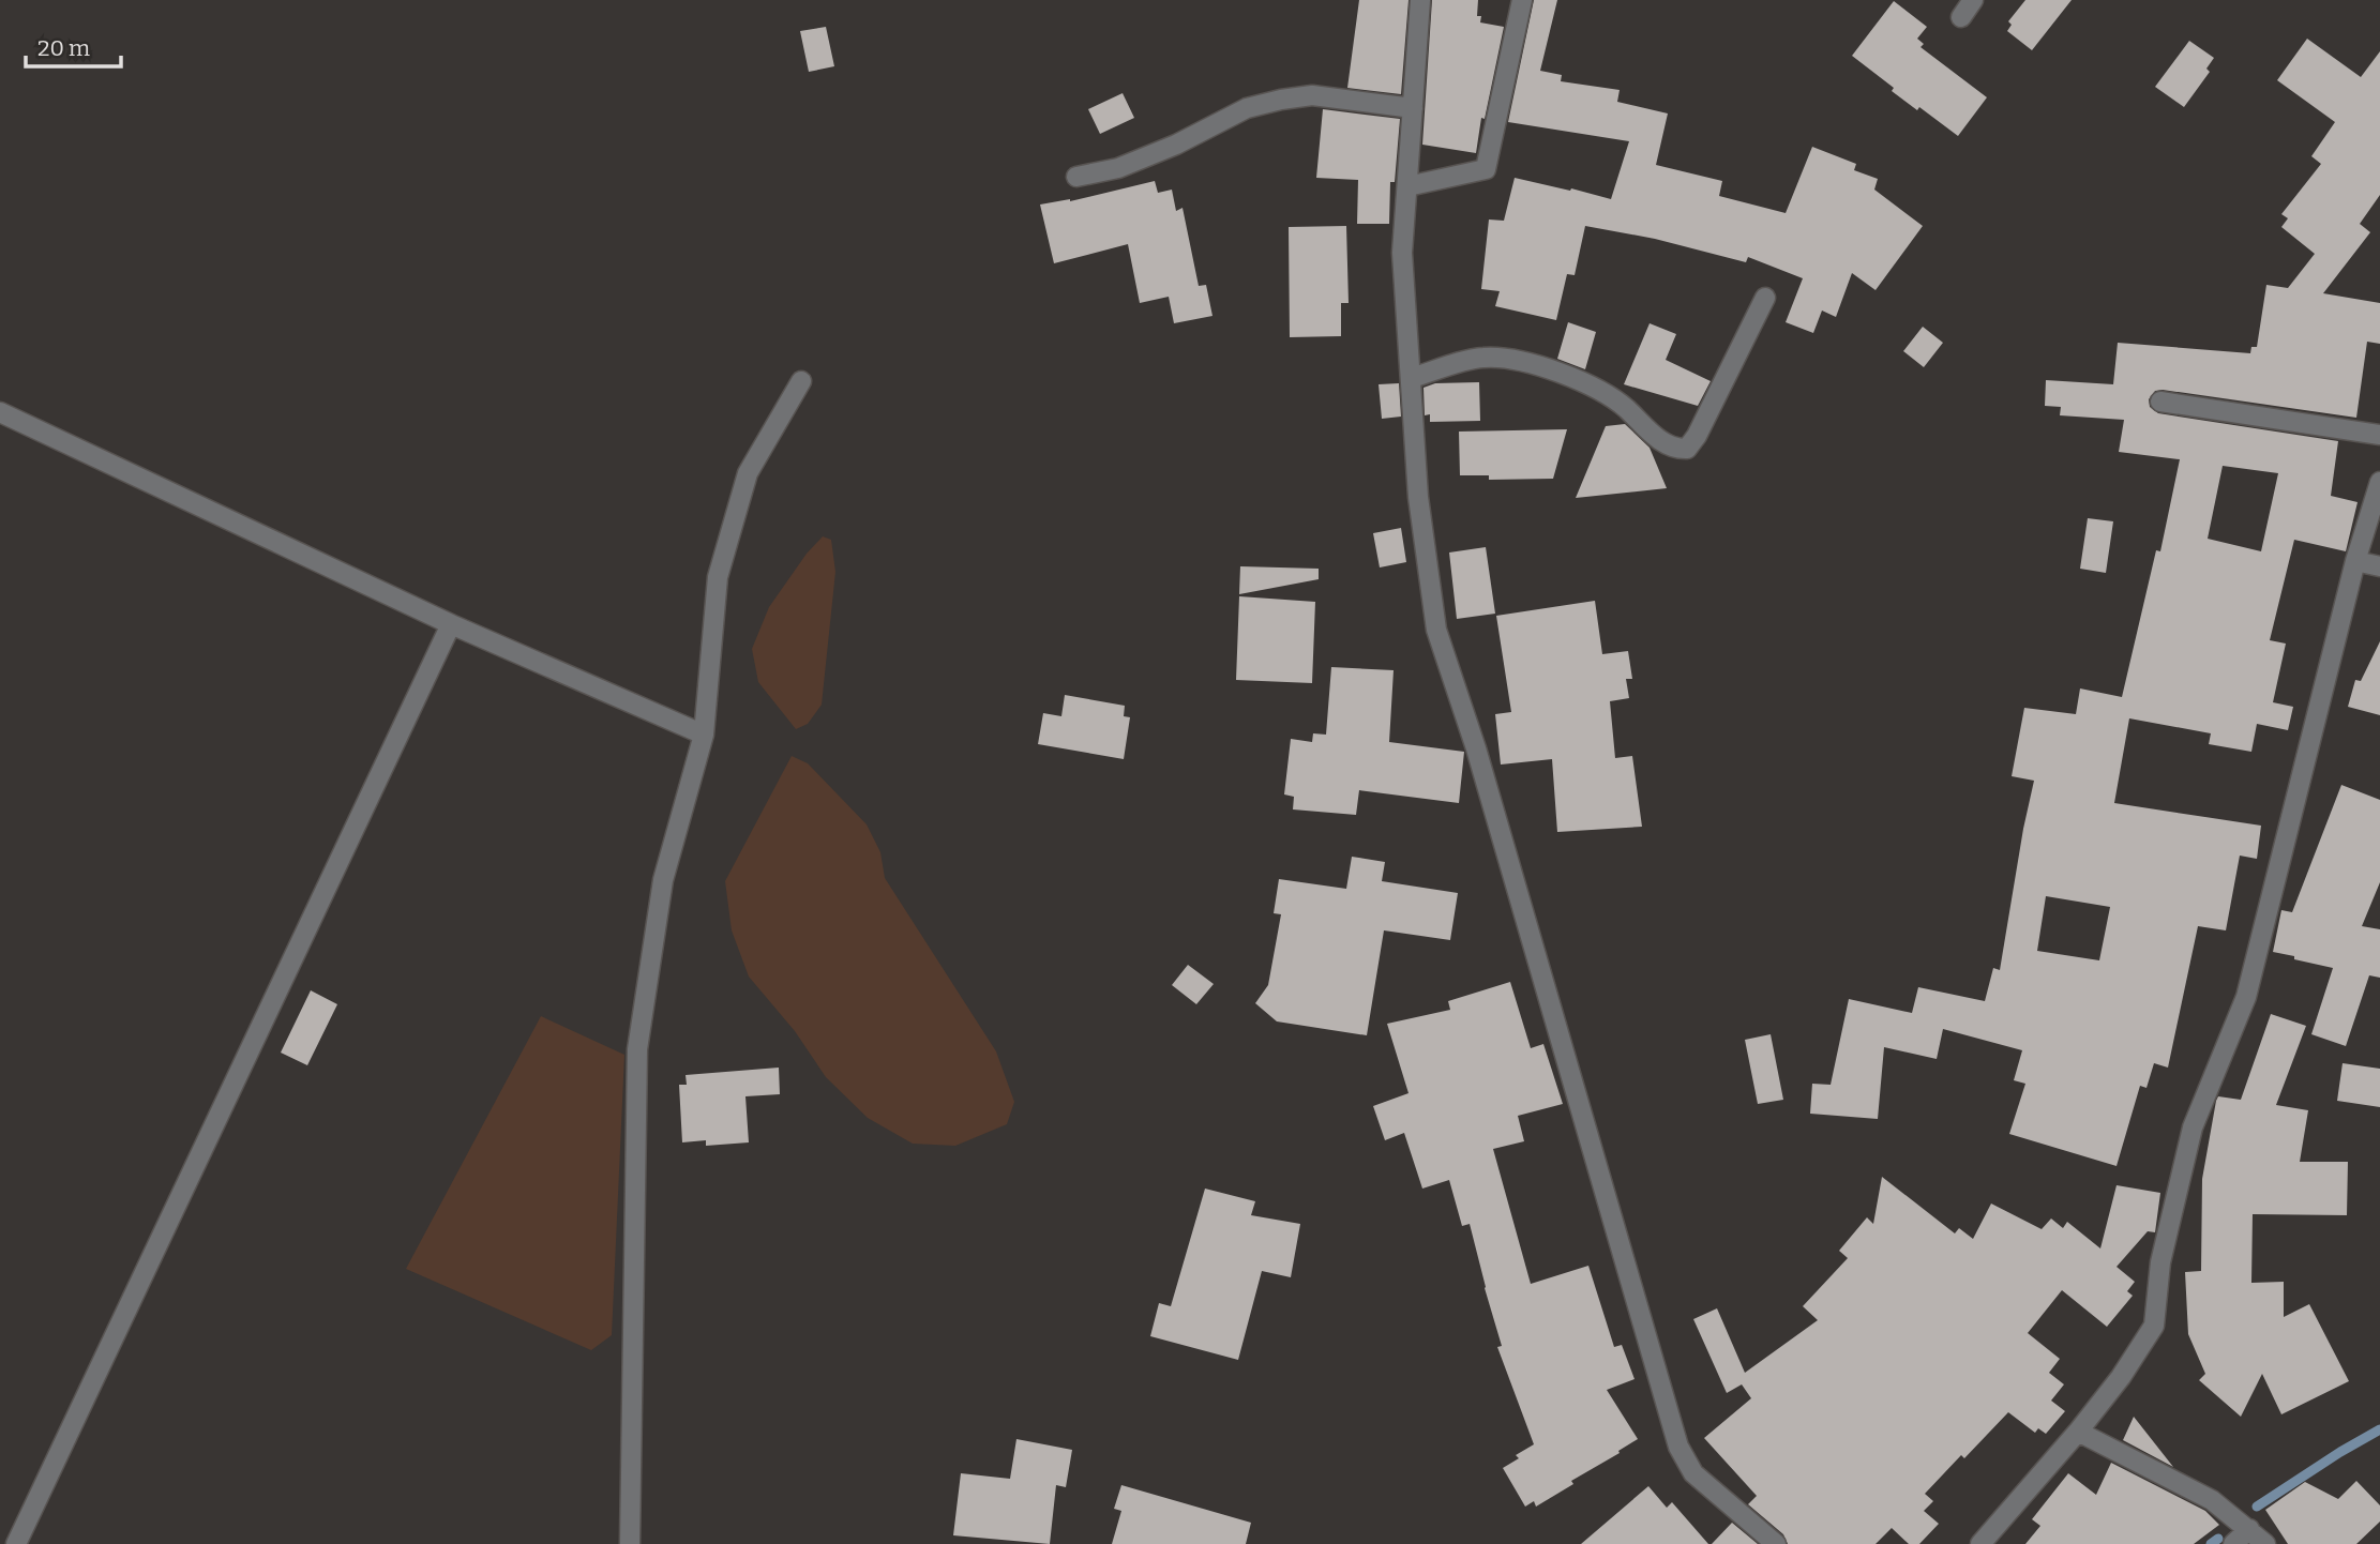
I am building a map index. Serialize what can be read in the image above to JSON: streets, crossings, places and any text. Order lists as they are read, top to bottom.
{
  "scale_bar": "20 m"
}
